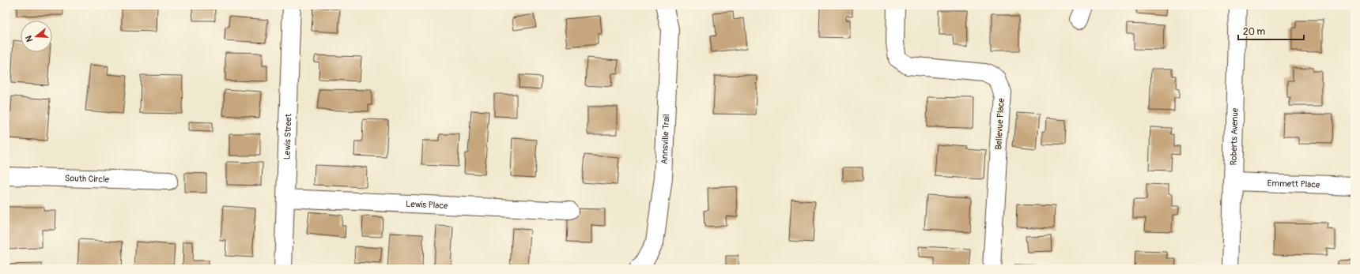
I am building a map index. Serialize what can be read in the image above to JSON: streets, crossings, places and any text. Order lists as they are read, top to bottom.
{
  "streets": {
    "street": [
      "Bellevue Place",
      "Lewis Street",
      "Roberts Avenue",
      "Annsville Trail",
      "South Circle",
      "Emmett Place",
      "Lewis Place"
    ]
  },
  "crossings": [
    ["Lewis Street", "Lewis Place"],
    ["Roberts Avenue", "Emmett Place"]
  ],
  "scale_bar": "20 m",
  "north": "left"
}
